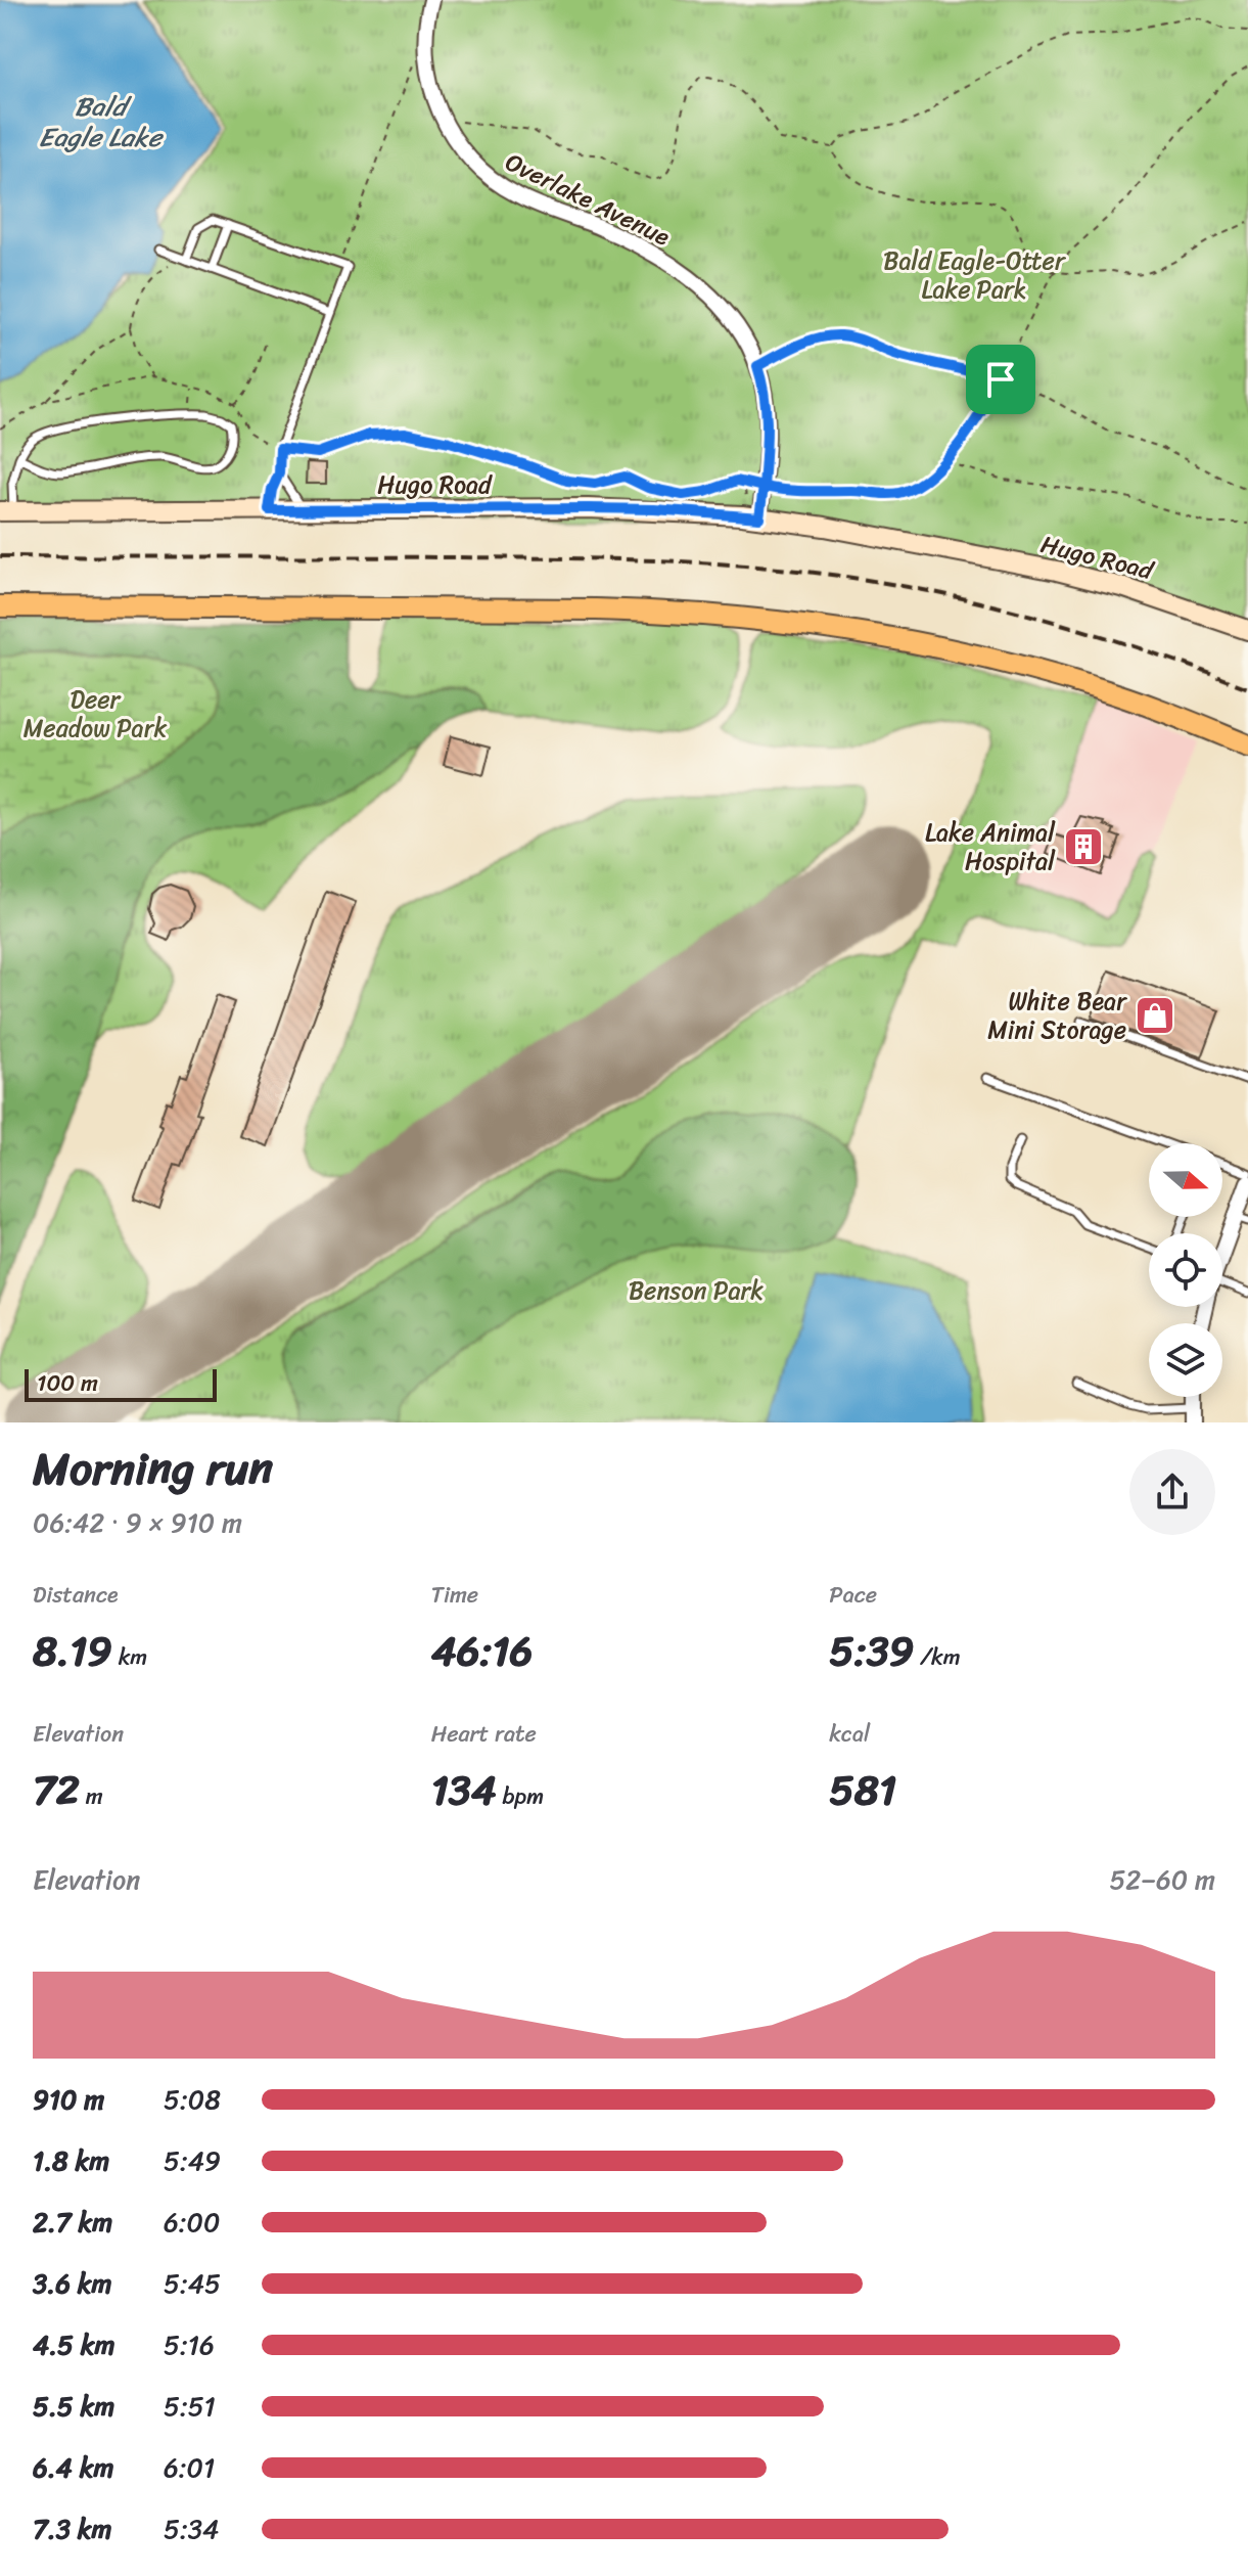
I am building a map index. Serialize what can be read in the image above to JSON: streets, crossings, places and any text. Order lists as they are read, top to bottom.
{
  "streets": {
    "street": ["Overlake Avenue", "Hugo Road"]
  },
  "crossings": [
    ["Overlake Avenue", "Hugo Road"]
  ],
  "water": ["Bald Eagle Lake"],
  "parks": ["Bald Eagle-Otter Lake Park", "Deer Meadow Park", "Benson Park"],
  "places": {
    "building": ["Lake Animal Hospital"],
    "shop": ["White Bear Mini Storage"]
  },
  "scale_bar": "100 m",
  "north": "right",
  "page": {
    "scale": "100 m",
    "heading": ["Morning run", "06:42 · 9 × 910 m"],
    "stats": [
      ["Distance", "8.19 km"],
      ["Time", "46:16"],
      ["Pace", "5:39 /km"],
      ["Elevation", "72 m"],
      ["Heart rate", "134 bpm"],
      ["kcal", "581"]
    ],
    "chart": ["Elevation", "52–60 m"],
    "list": [
      {
        "name": "910 m",
        "note": "5:08"
      },
      {
        "name": "1.8 km",
        "note": "5:49"
      },
      {
        "name": "2.7 km",
        "note": "6:00"
      },
      {
        "name": "3.6 km",
        "note": "5:45"
      },
      {
        "name": "4.5 km",
        "note": "5:16"
      },
      {
        "name": "5.5 km",
        "note": "5:51"
      },
      {
        "name": "6.4 km",
        "note": "6:01"
      },
      {
        "name": "7.3 km",
        "note": "5:34"
      }
    ]
  }
}
